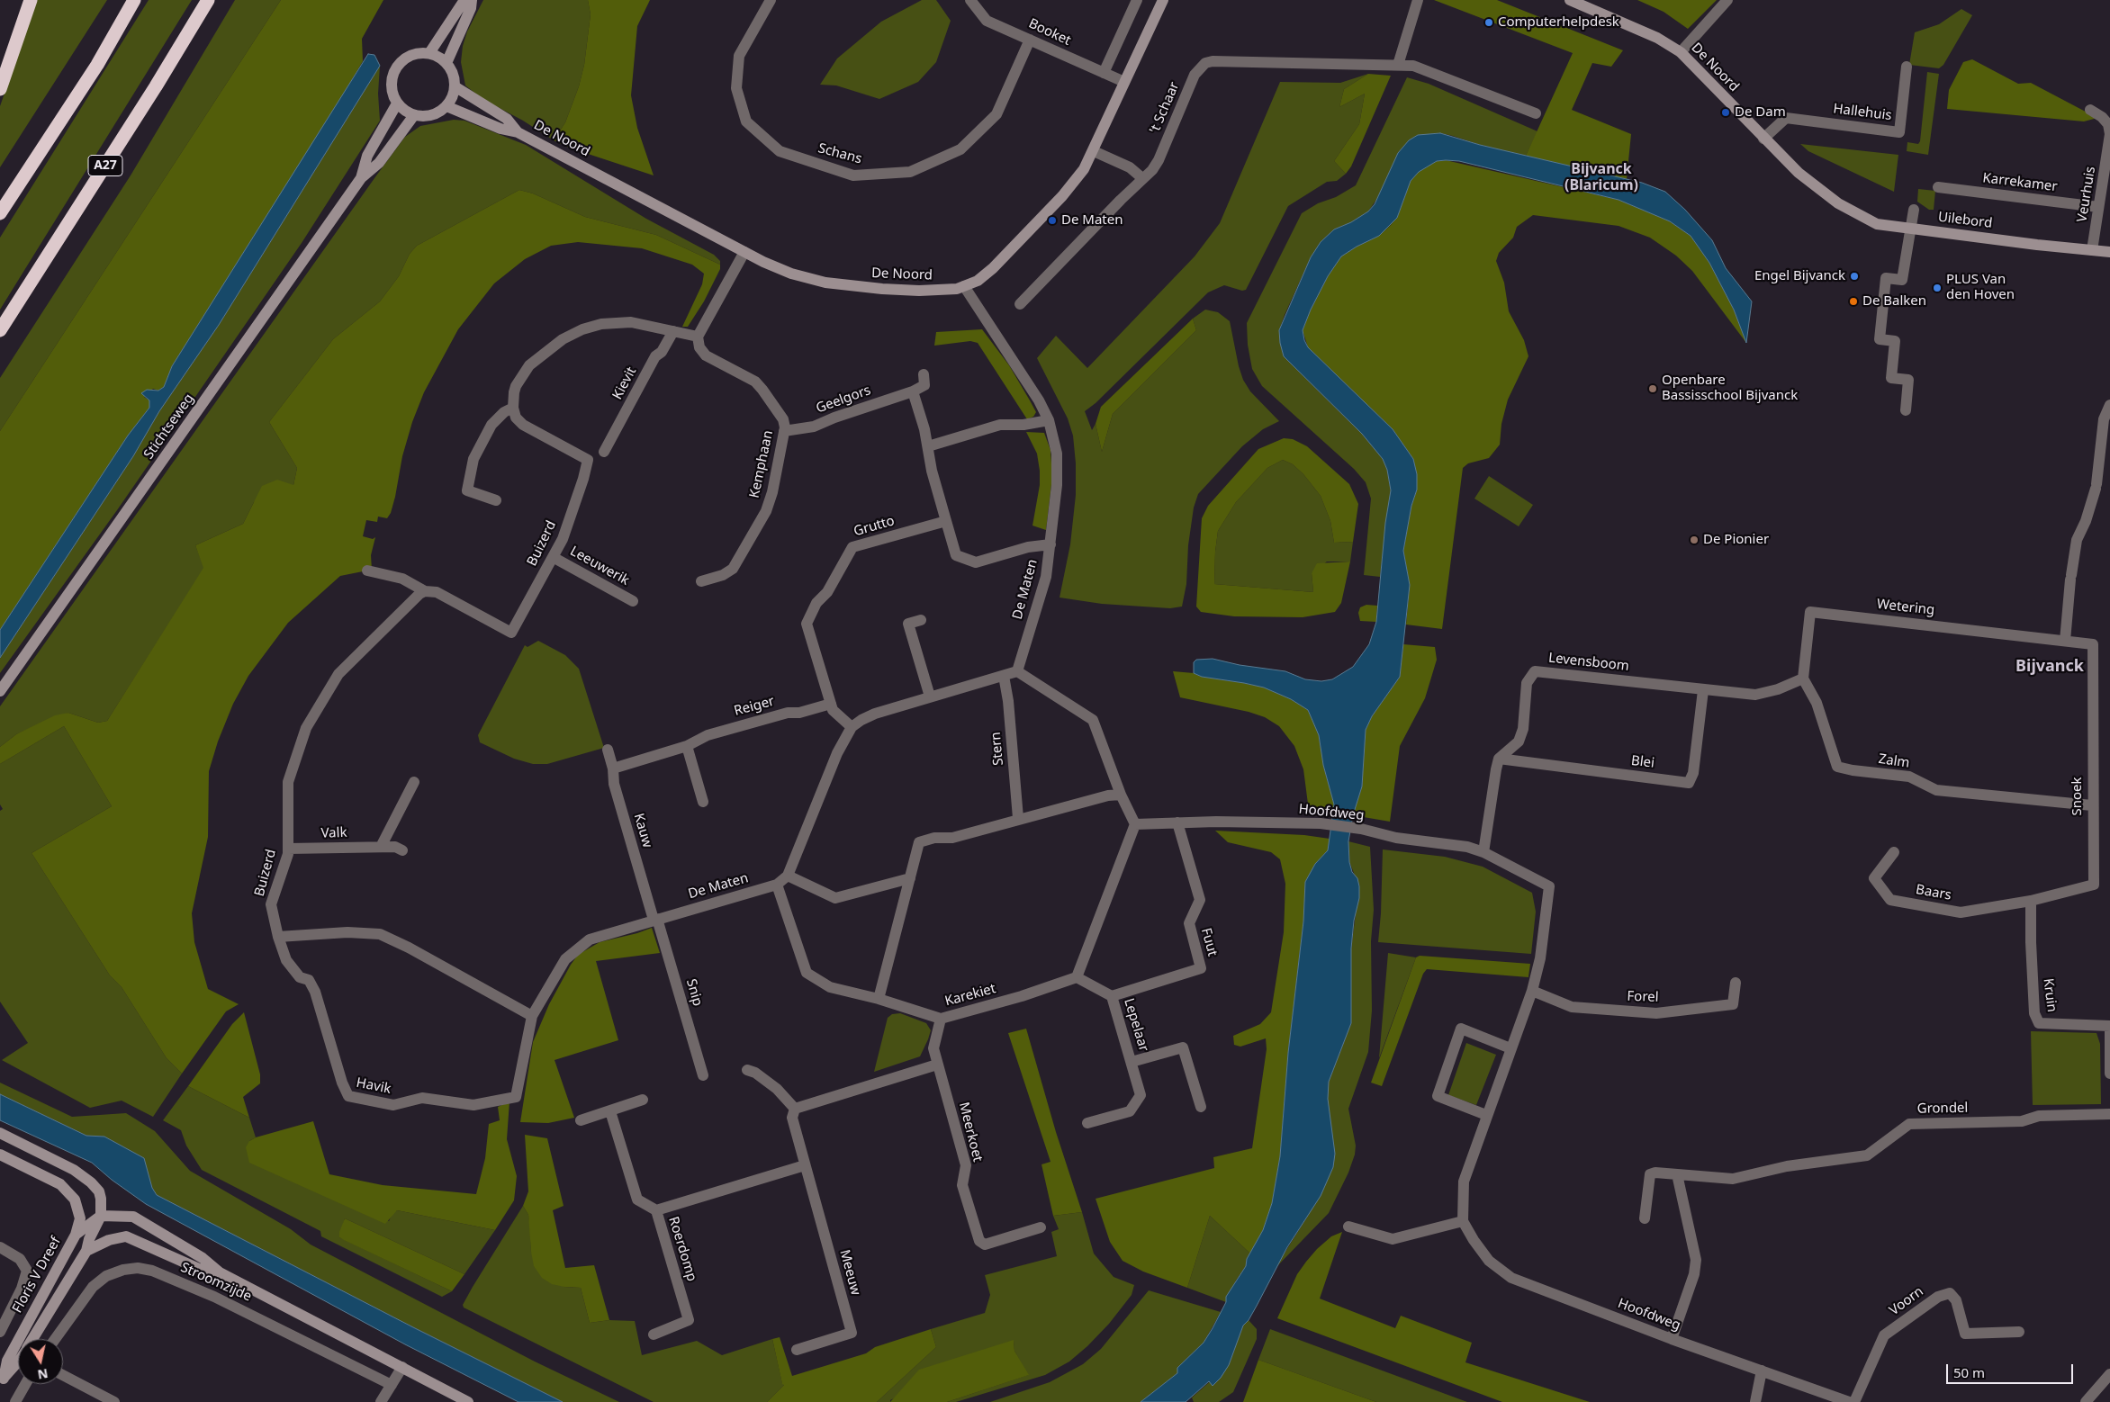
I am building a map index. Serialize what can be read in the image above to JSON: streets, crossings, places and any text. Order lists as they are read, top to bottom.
{
  "streets": {
    "highway": ["A27"],
    "street": [
      "Booket",
      "De Noord",
      "'t Schaar",
      "Hallehuis",
      "Schans",
      "Karrekamer",
      "Veurhuis",
      "Uilebord",
      "Kievit",
      "Geelgors",
      "Stichtseweg",
      "Kemphaan",
      "Grutto",
      "Buizerd",
      "Leeuwerik",
      "De Maten",
      "Wetering",
      "Levensboom",
      "Reiger",
      "Stern",
      "Zalm",
      "Blei",
      "Snoek",
      "Hoofdweg",
      "Kauw",
      "Valk",
      "Baars",
      "Fuut",
      "Snip",
      "Karekiet",
      "Kruin",
      "Forel",
      "Lepelaar",
      "Havik",
      "Grondel",
      "Meerkoet",
      "Roerdomp",
      "Meeuw",
      "Floris V Dreef",
      "Stroomzijde",
      "Voorn"
    ]
  },
  "crossings": [
    ["Booket", "De Noord"],
    ["Booket", "Schans"],
    ["De Noord", "Hallehuis"],
    ["De Noord", "Uilebord"],
    ["De Noord", "Stichtseweg"],
    ["De Noord", "De Maten"],
    ["Karrekamer", "Veurhuis"],
    ["Veurhuis", "Uilebord"],
    ["Geelgors", "Kemphaan"],
    ["Grutto", "De Maten"],
    ["Grutto", "Reiger"],
    ["Buizerd", "Leeuwerik"],
    ["Buizerd", "Valk"],
    ["Buizerd", "Havik"],
    ["De Maten", "Stern"],
    ["De Maten", "Kauw"],
    ["De Maten", "Snip"],
    ["De Maten", "Karekiet"],
    ["De Maten", "Havik"],
    ["Wetering", "Levensboom"],
    ["Wetering", "Zalm"],
    ["Wetering", "Snoek"],
    ["Levensboom", "Zalm"],
    ["Levensboom", "Blei"],
    ["Reiger", "Kauw"],
    ["Zalm", "Snoek"],
    ["Snoek", "Baars"],
    ["Snoek", "Kruin"],
    ["Hoofdweg", "Fuut"],
    ["Hoofdweg", "Forel"],
    ["Kauw", "Snip"],
    ["Baars", "Kruin"],
    ["Fuut", "Lepelaar"],
    ["Karekiet", "Meerkoet"],
    ["Floris V Dreef", "Stroomzijde"]
  ],
  "districts": ["Bijvanck (Blaricum)", "Bijvanck"],
  "places": [
    "Computerhelpdesk",
    "De Dam",
    "De Maten",
    "Engel Bijvanck",
    "PLUS Van den Hoven",
    "De Balken",
    "Openbare Bassisschool Bijvanck",
    "De Pionier"
  ],
  "scale_bar": "50 m",
  "north": "bottom"
}
